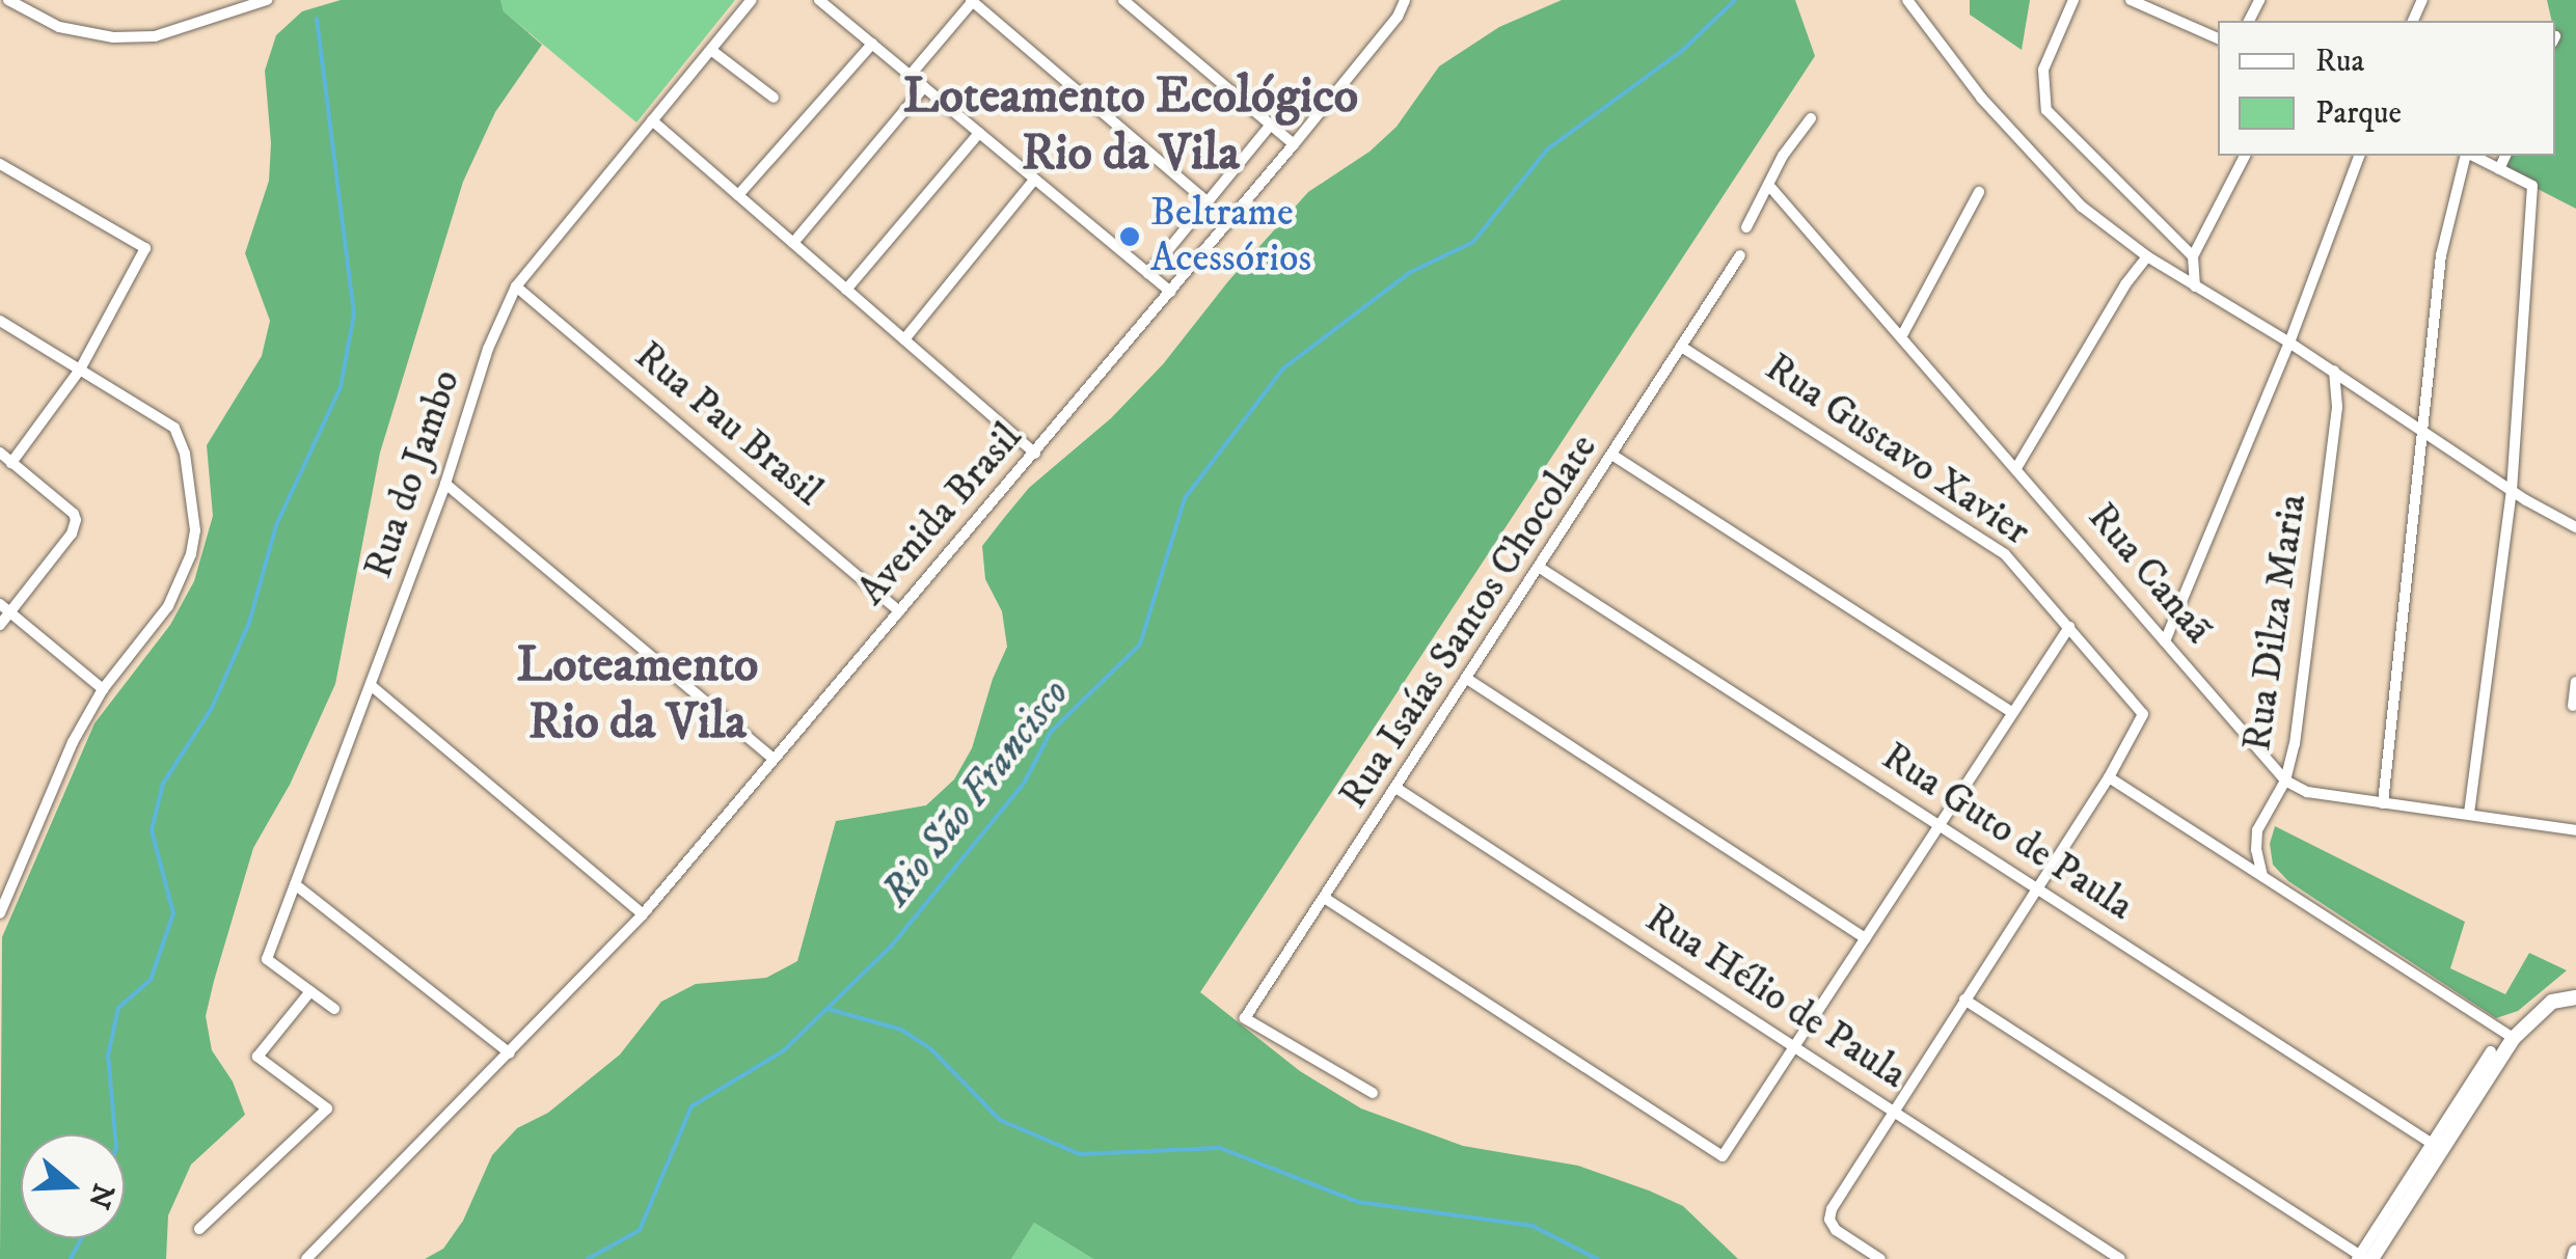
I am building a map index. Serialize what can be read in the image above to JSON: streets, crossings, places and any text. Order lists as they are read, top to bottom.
{
  "streets": {
    "street": [
      "Rua Pau Brasil",
      "Rua Gustavo Xavier",
      "Rua do Jambo",
      "Avenida Brasil",
      "Rua Canaã",
      "Rua Isaías Santos Chocolate",
      "Rua Dilza Maria",
      "Rua Guto de Paula",
      "Rua Hélio de Paula"
    ]
  },
  "crossings": [
    ["Rua Pau Brasil", "Rua do Jambo"],
    ["Rua Pau Brasil", "Avenida Brasil"],
    ["Rua Gustavo Xavier", "Rua Isaías Santos Chocolate"],
    ["Rua Canaã", "Rua Dilza Maria"],
    ["Rua Isaías Santos Chocolate", "Rua Guto de Paula"],
    ["Rua Isaías Santos Chocolate", "Rua Hélio de Paula"]
  ],
  "districts": ["Loteamento Ecológico Rio da Vila", "Loteamento Rio da Vila"],
  "water": ["Rio São Francisco"],
  "places": ["Beltrame Acessórios"],
  "legend": ["Rua", "Parque"],
  "north": "right"
}
